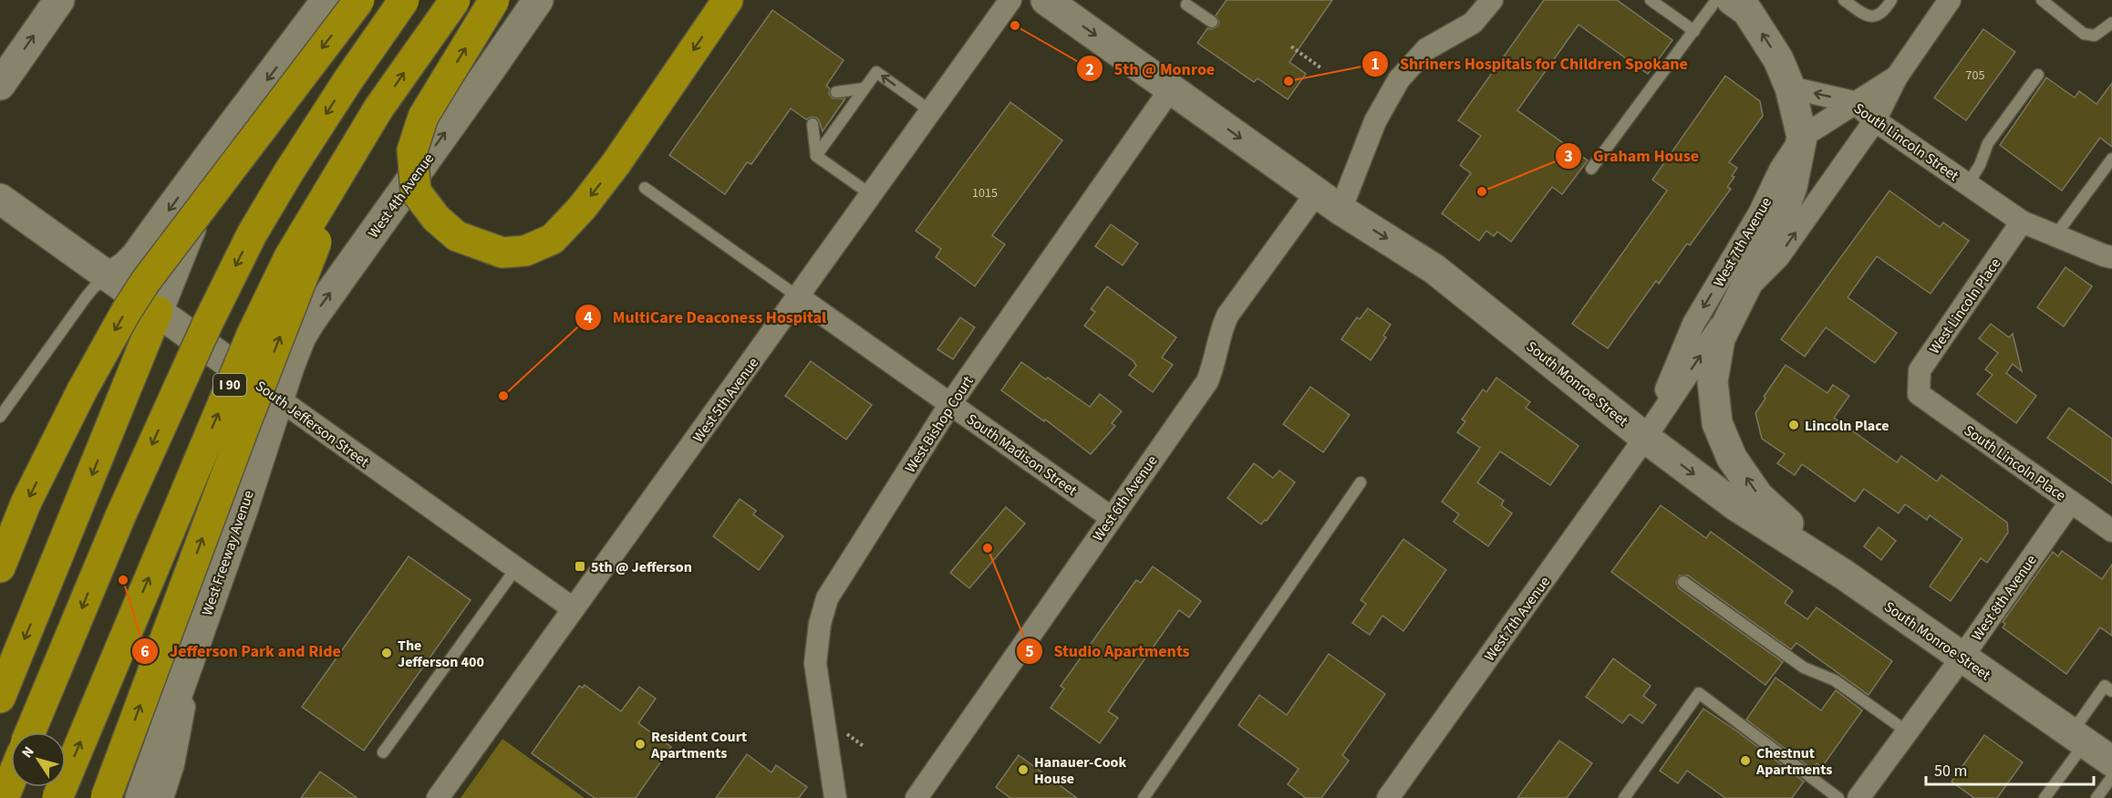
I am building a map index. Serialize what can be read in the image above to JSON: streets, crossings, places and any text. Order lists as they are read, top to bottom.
{
  "streets": {
    "highway": ["I 90"],
    "street": [
      "South Lincoln Street",
      "West 4th Avenue",
      "West 7th Avenue",
      "West Lincoln Place",
      "South Monroe Street",
      "West 5th Avenue",
      "South Jefferson Street",
      "West Bishop Court",
      "South Madison Street",
      "South Lincoln Place",
      "West 6th Avenue",
      "West Freeway Avenue",
      "West 8th Avenue"
    ]
  },
  "crossings": [
    ["South Lincoln Street", "West 7th Avenue"],
    ["South Lincoln Street", "West Lincoln Place"],
    ["West 4th Avenue", "South Jefferson Street"],
    ["West 4th Avenue", "West Freeway Avenue"],
    ["West 7th Avenue", "South Monroe Street"],
    ["West Lincoln Place", "South Lincoln Place"],
    ["South Monroe Street", "West Bishop Court"],
    ["South Monroe Street", "West 6th Avenue"],
    ["South Monroe Street", "West 8th Avenue"],
    ["West 5th Avenue", "South Jefferson Street"],
    ["West 5th Avenue", "South Madison Street"],
    ["South Jefferson Street", "West Freeway Avenue"],
    ["West Bishop Court", "South Madison Street"],
    ["South Madison Street", "West 6th Avenue"],
    ["South Lincoln Place", "West 8th Avenue"]
  ],
  "one_way": ["South Monroe Street"],
  "places": {
    "other": [
      "5th @ Monroe",
      "Shriners Hospitals for Children Spokane",
      "Graham House",
      "MultiCare Deaconess Hospital",
      "Lincoln Place",
      "Studio Apartments",
      "Jefferson Park and Ride",
      "The Jefferson 400",
      "Resident Court Apartments",
      "Chestnut Apartments",
      "Hanauer-Cook House"
    ],
    "transit": ["5th @ Jefferson"]
  },
  "house_numbers": ["705", "1015"],
  "scale_bar": "50 m",
  "north": "top left"
}
